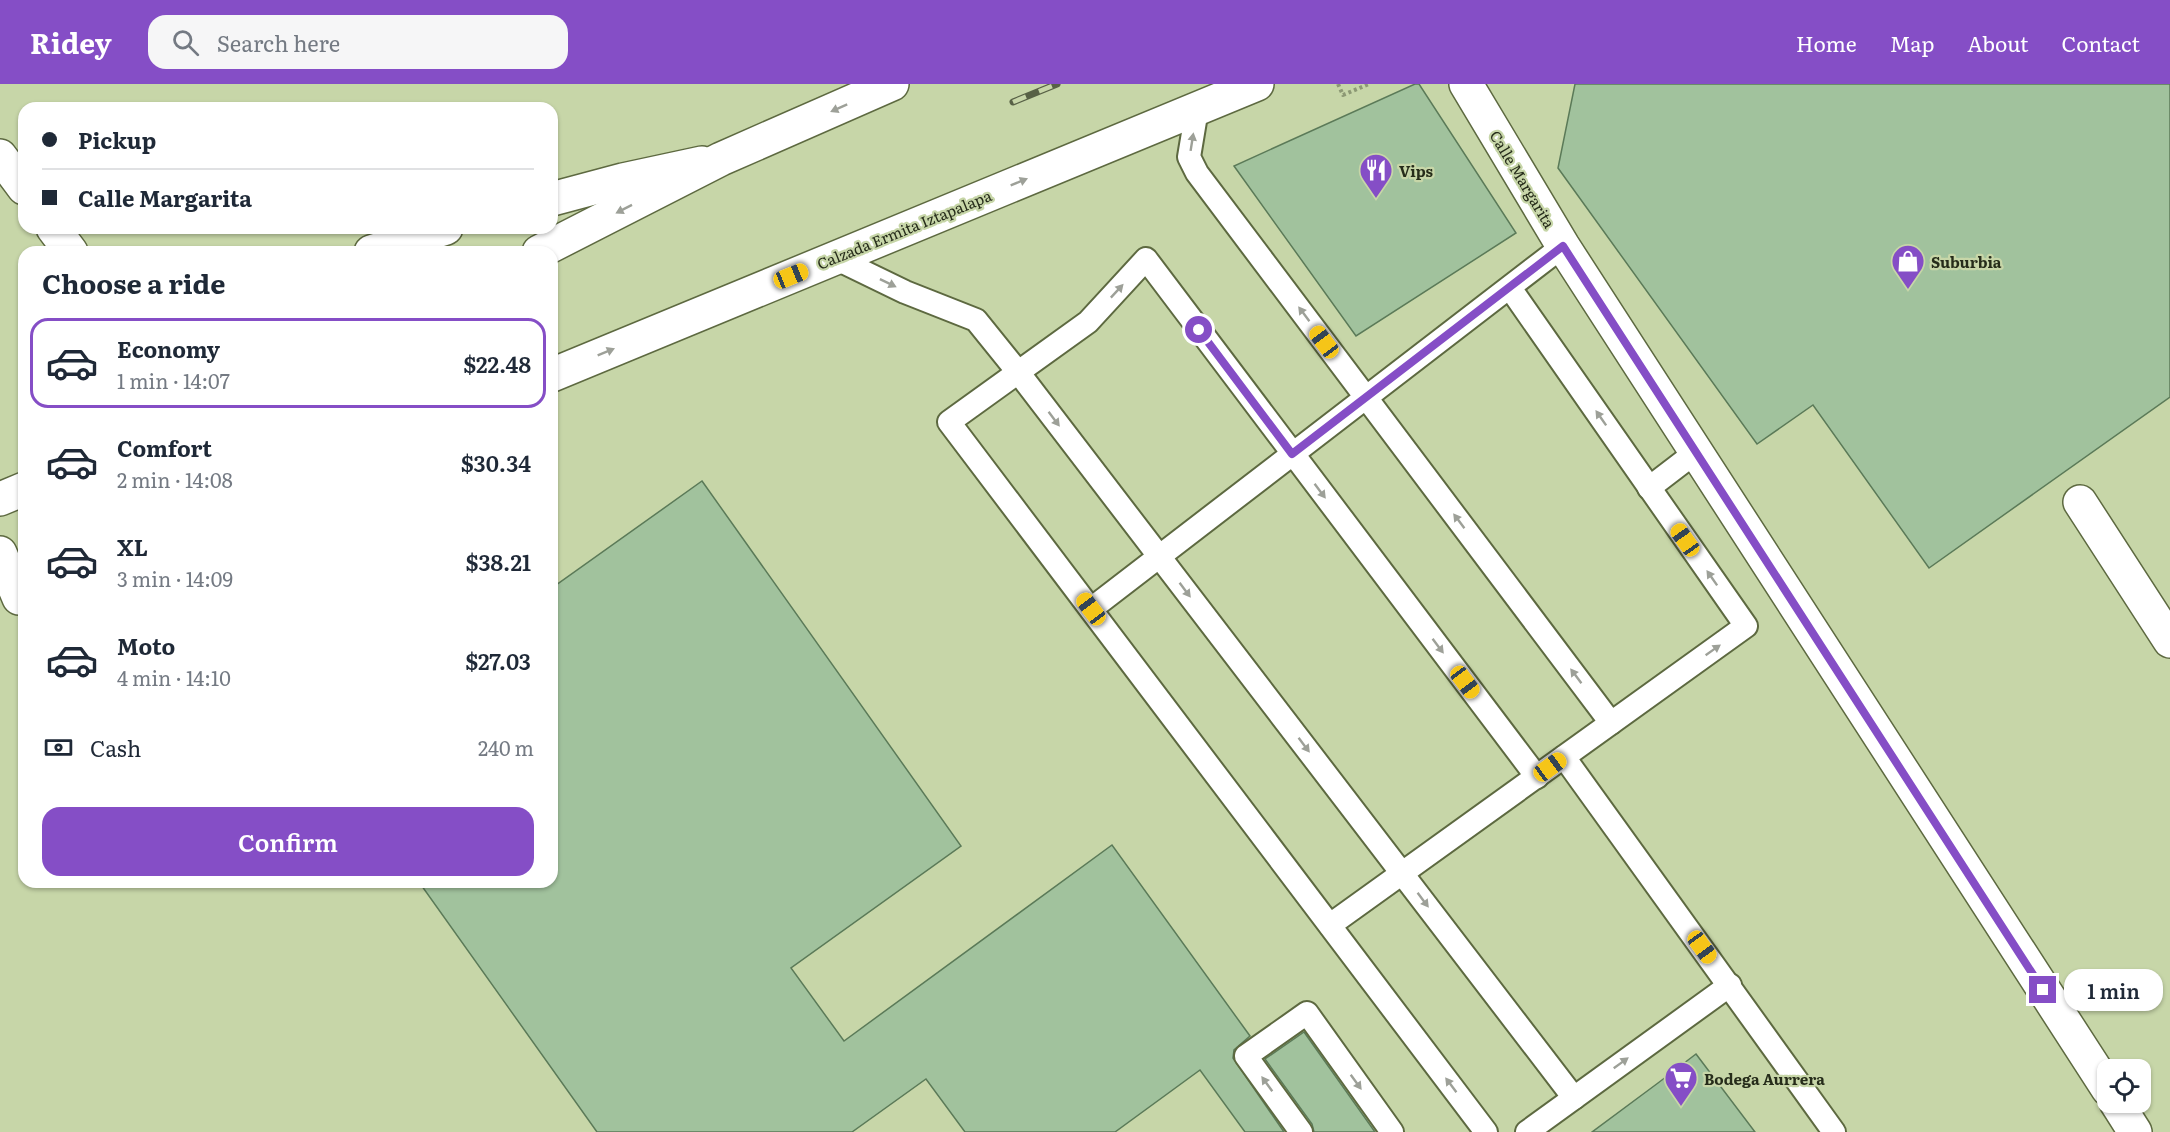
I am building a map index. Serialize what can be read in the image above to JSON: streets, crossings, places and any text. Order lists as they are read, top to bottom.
{
  "streets": {
    "street": ["Calle Margarita", "Calzada Ermita Iztapalapa"]
  },
  "places": {
    "restaurant": ["Vips"],
    "shop": ["Suburbia"],
    "supermarket": ["Bodega Aurrera"]
  },
  "page": {
    "header": "Ridey",
    "search": "Search here",
    "nav": [
      "Home",
      "Map",
      "About",
      "Contact"
    ],
    "banner": ["Pickup", "Calle Margarita"],
    "heading": "Choose a ride",
    "list": [
      {
        "name": "Economy",
        "note": "1 min · 14:07",
        "value": "$22.48"
      },
      {
        "name": "Comfort",
        "note": "2 min · 14:08",
        "value": "$30.34"
      },
      {
        "name": "XL",
        "note": "3 min · 14:09",
        "value": "$38.21"
      },
      {
        "name": "Moto",
        "note": "4 min · 14:10",
        "value": "$27.03"
      }
    ],
    "pay": ["Cash", "240 m"],
    "buttons": "Confirm",
    "bubble": "1 min"
  }
}
